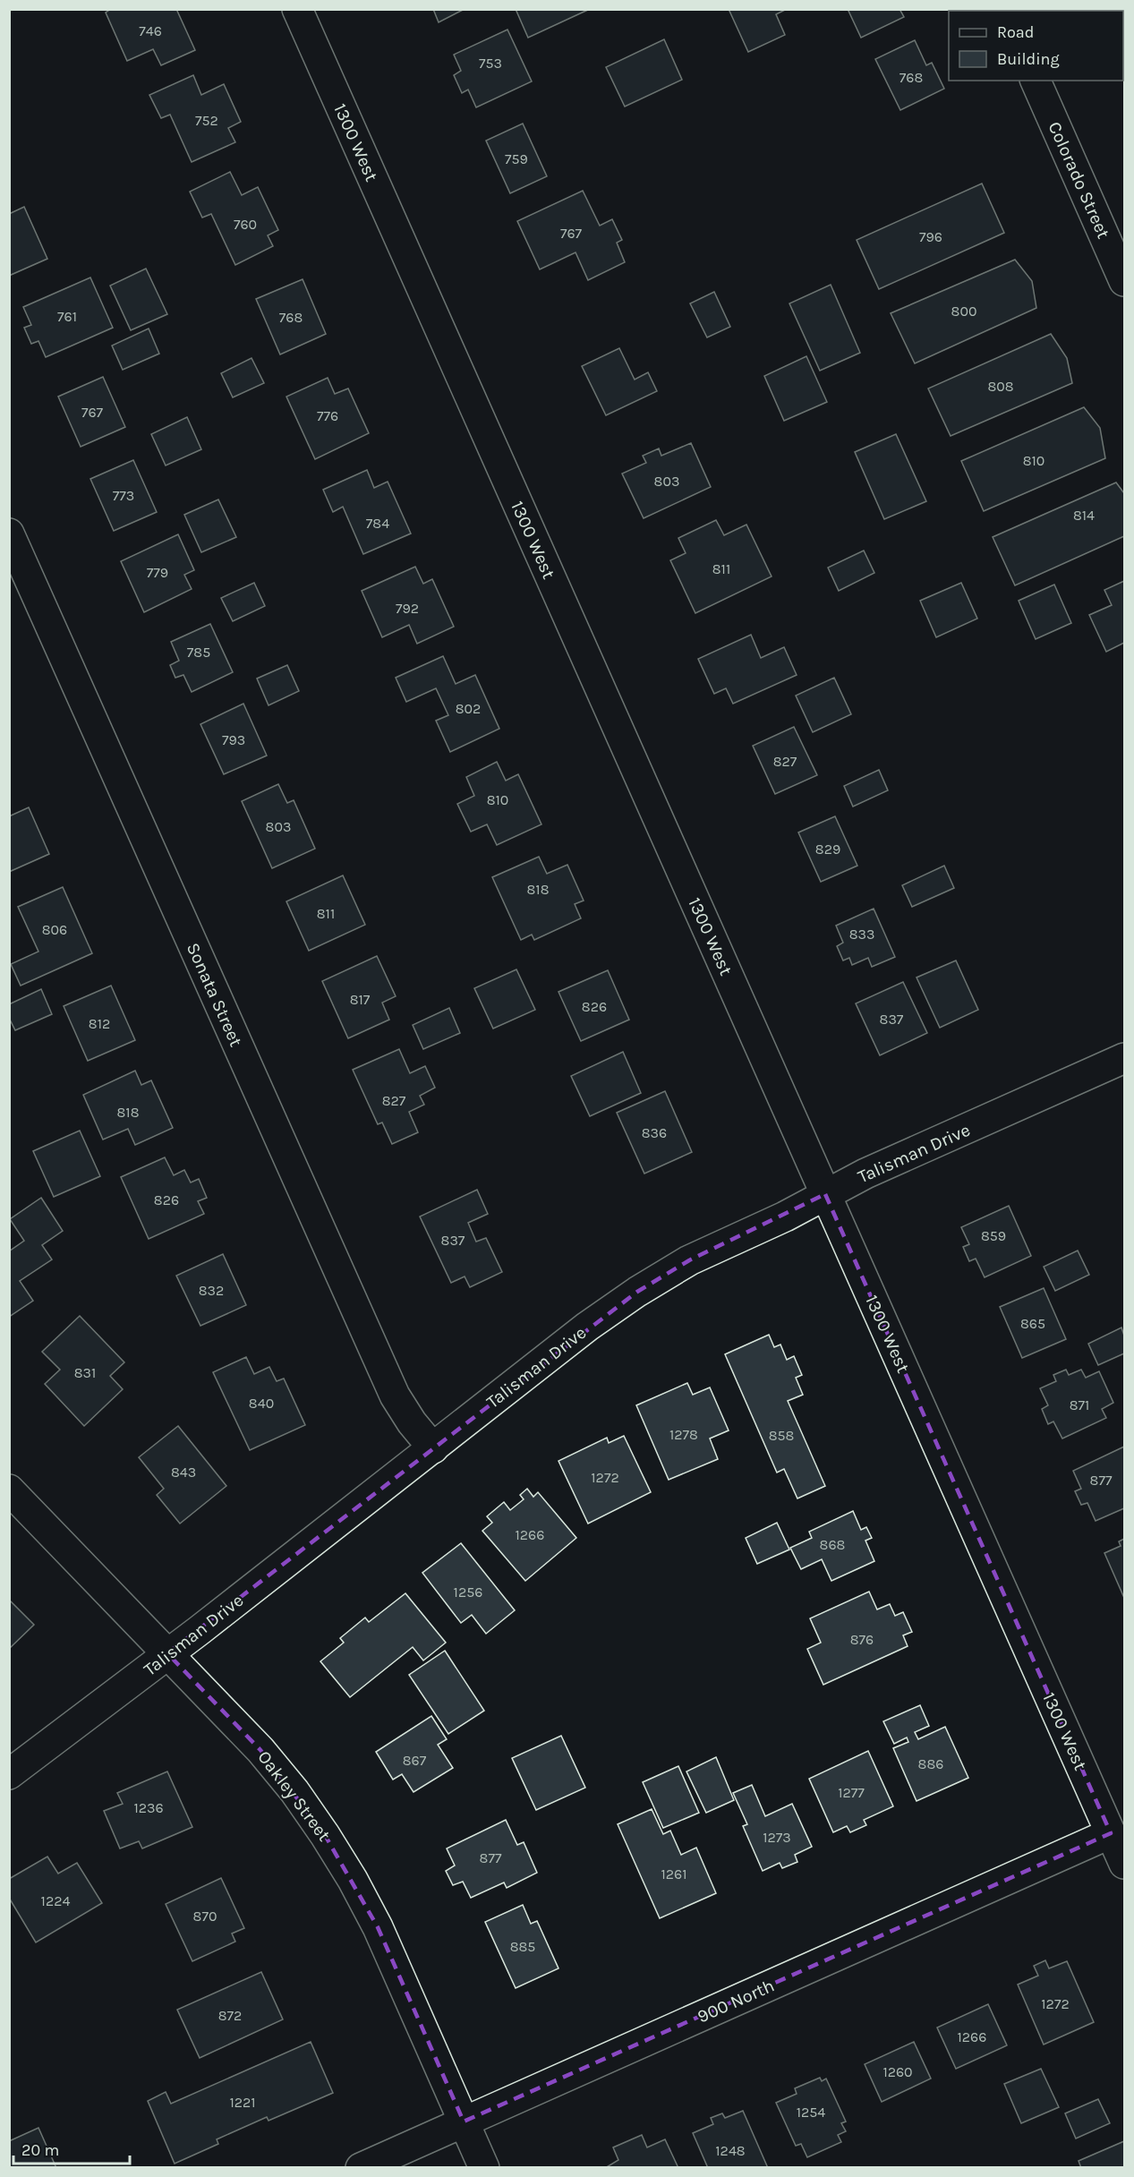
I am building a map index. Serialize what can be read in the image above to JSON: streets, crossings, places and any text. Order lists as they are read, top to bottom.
{
  "streets": {
    "street": [
      "1300 West",
      "Colorado Street",
      "Sonata Street",
      "Talisman Drive",
      "Oakley Street",
      "900 North"
    ]
  },
  "crossings": [
    ["1300 West", "Talisman Drive"],
    ["1300 West", "900 North"],
    ["Sonata Street", "Talisman Drive"],
    ["Talisman Drive", "Oakley Street"],
    ["Oakley Street", "900 North"]
  ],
  "house_numbers": [
    "746",
    "753",
    "768",
    "752",
    "759",
    "760",
    "767",
    "796",
    "800",
    "761",
    "768",
    "808",
    "767",
    "776",
    "810",
    "803",
    "773",
    "814",
    "784",
    "811",
    "779",
    "792",
    "785",
    "802",
    "793",
    "827",
    "810",
    "803",
    "829",
    "818",
    "811",
    "806",
    "833",
    "817",
    "826",
    "837",
    "812",
    "827",
    "818",
    "836",
    "826",
    "859",
    "837",
    "832",
    "865",
    "831",
    "840",
    "871",
    "1278",
    "858",
    "843",
    "1272",
    "877",
    "1266",
    "868",
    "1256",
    "876",
    "867",
    "886",
    "1277",
    "1236",
    "1273",
    "877",
    "1261",
    "1224",
    "870",
    "885",
    "1272",
    "872",
    "1266",
    "1260",
    "1221",
    "1254",
    "1248"
  ],
  "legend": ["Road", "Building"],
  "scale_bar": "20 m"
}
